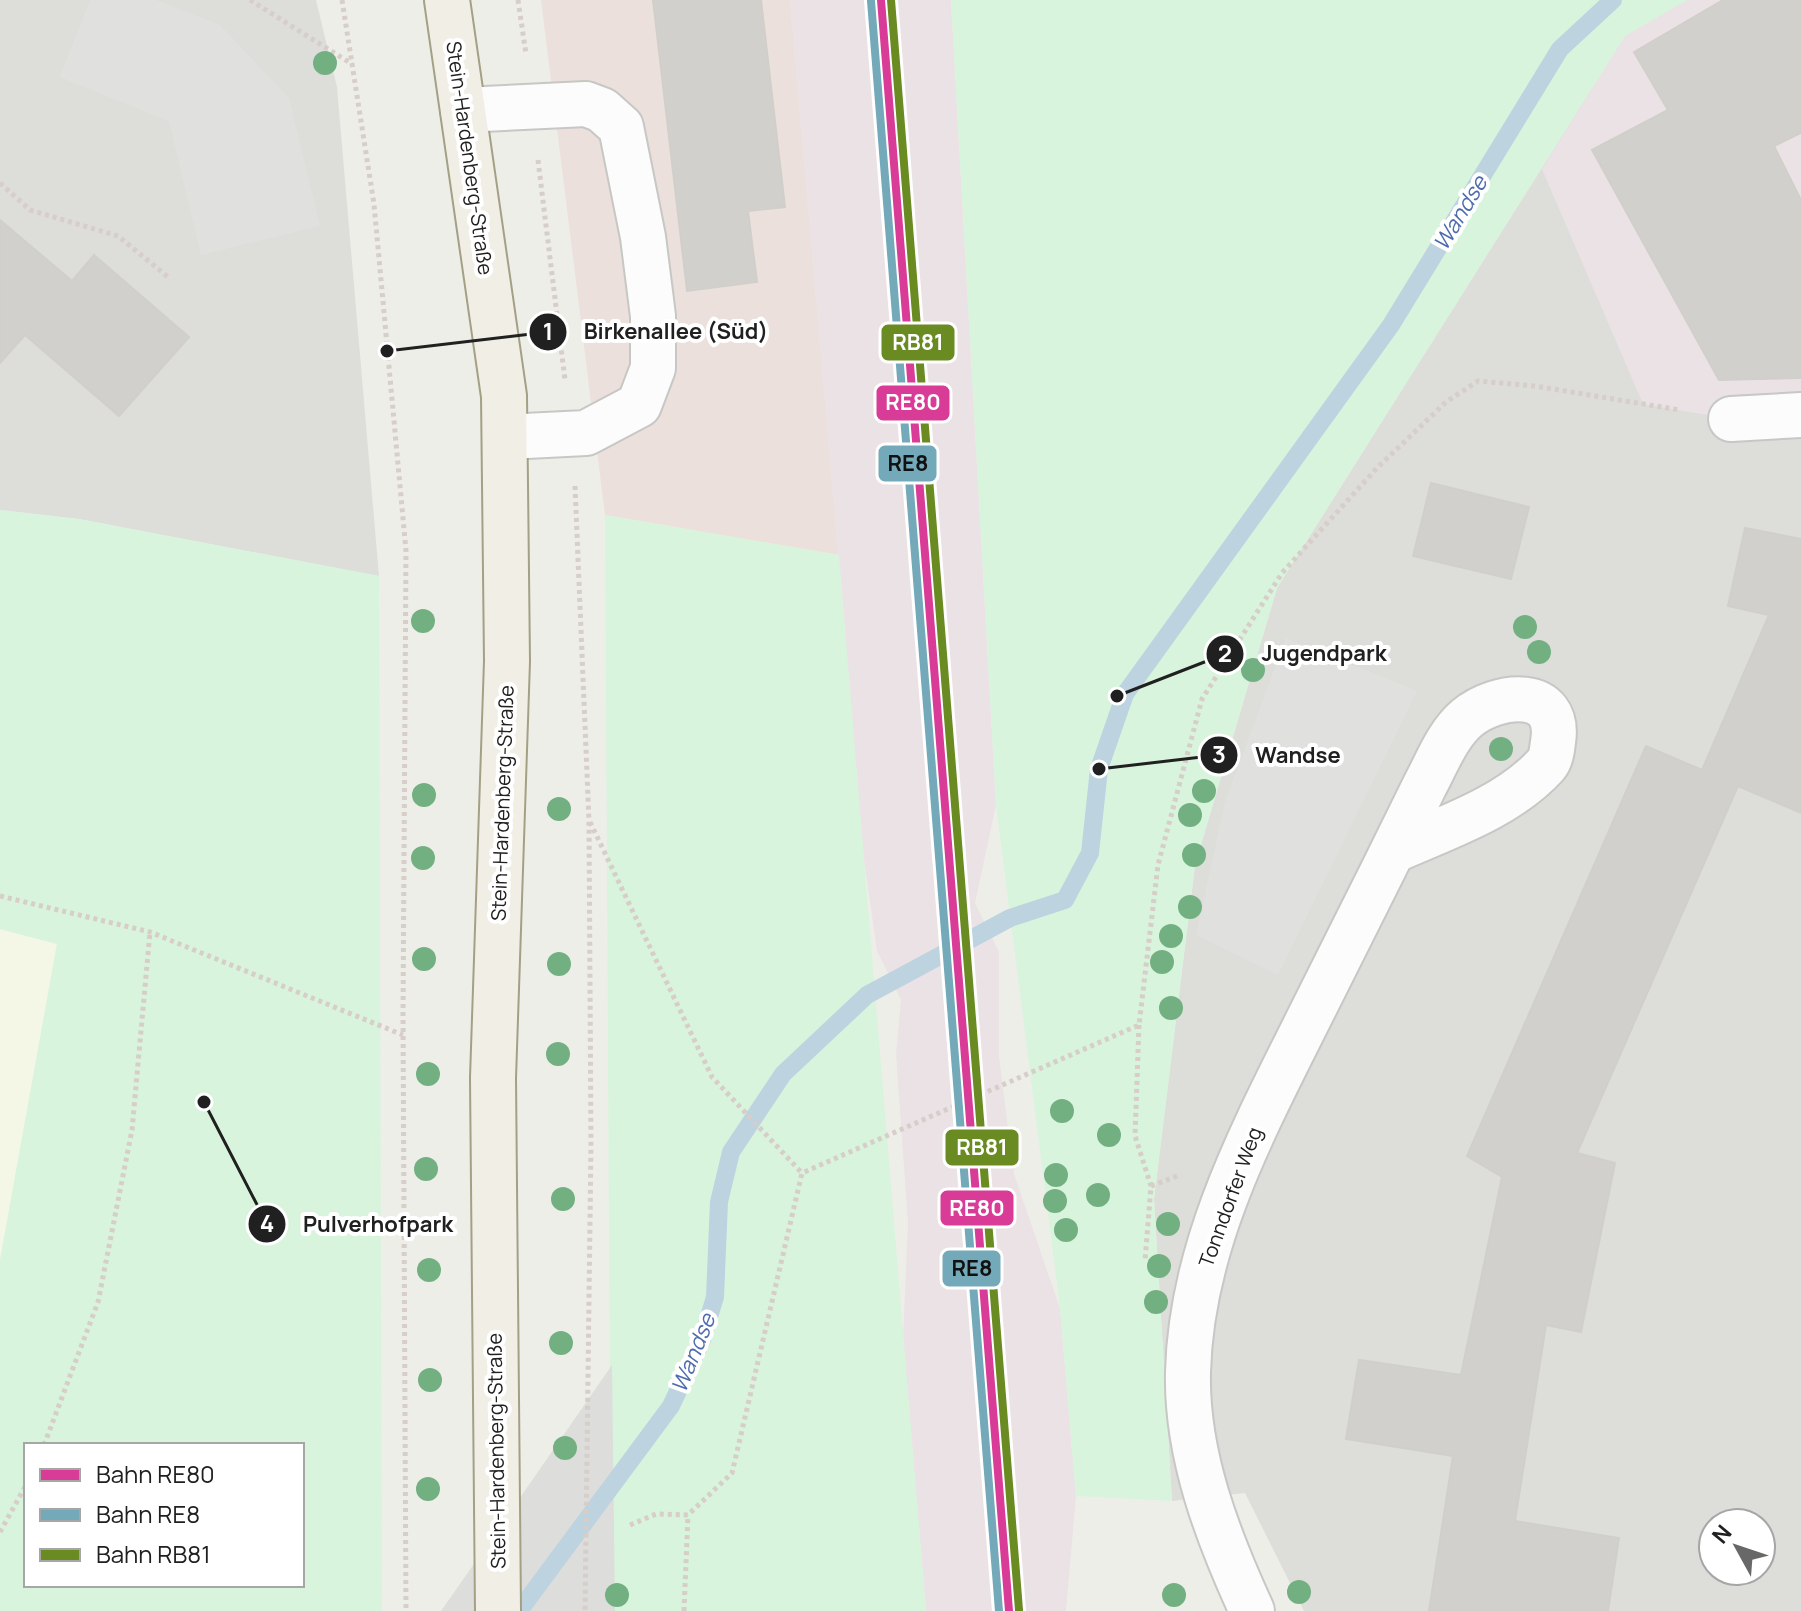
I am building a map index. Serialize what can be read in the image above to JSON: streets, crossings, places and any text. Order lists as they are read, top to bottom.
{
  "streets": {
    "main road": ["Stein-Hardenberg-Straße"],
    "street": ["Tonndorfer Weg"]
  },
  "water": ["Wandse"],
  "places": [
    "Birkenallee (Süd)",
    "Jugendpark",
    "Wandse",
    "Pulverhofpark"
  ],
  "lines": ["rail line RE80", "rail line RB81", "rail line RE8"],
  "legend": ["Bahn RE80", "Bahn RE8", "Bahn RB81"],
  "north": "top left"
}
